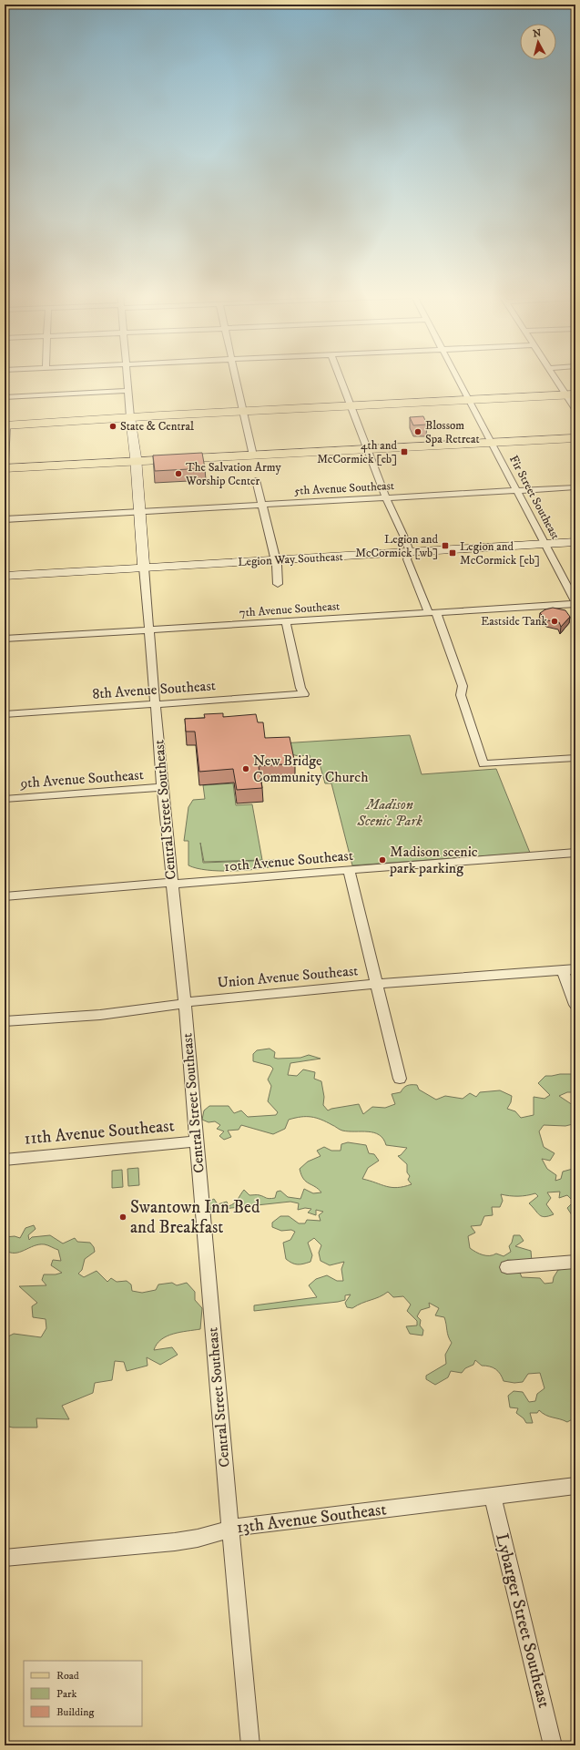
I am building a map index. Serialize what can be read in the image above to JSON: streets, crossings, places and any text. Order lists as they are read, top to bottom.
{
  "streets": {
    "street": [
      "5th Avenue Southeast",
      "Fir Street Southeast",
      "Legion Way Southeast",
      "7th Avenue Southeast",
      "8th Avenue Southeast",
      "9th Avenue Southeast",
      "Central Street Southeast",
      "10th Avenue Southeast",
      "Union Avenue Southeast",
      "11th Avenue Southeast",
      "13th Avenue Southeast",
      "Lybarger Street Southeast"
    ]
  },
  "crossings": [
    ["5th Avenue Southeast", "Fir Street Southeast"],
    ["5th Avenue Southeast", "Central Street Southeast"],
    ["Fir Street Southeast", "Legion Way Southeast"],
    ["Fir Street Southeast", "7th Avenue Southeast"],
    ["Legion Way Southeast", "Central Street Southeast"],
    ["7th Avenue Southeast", "8th Avenue Southeast"],
    ["7th Avenue Southeast", "Central Street Southeast"],
    ["8th Avenue Southeast", "Central Street Southeast"],
    ["9th Avenue Southeast", "Central Street Southeast"],
    ["Central Street Southeast", "10th Avenue Southeast"],
    ["Central Street Southeast", "Union Avenue Southeast"],
    ["Central Street Southeast", "11th Avenue Southeast"],
    ["Central Street Southeast", "13th Avenue Southeast"],
    ["13th Avenue Southeast", "Lybarger Street Southeast"]
  ],
  "parks": ["Madison Scenic Park"],
  "places": {
    "other": [
      "State & Central",
      "Blossom Spa Retreat",
      "The Salvation Army Worship Center",
      "Eastside Tank",
      "New Bridge Community Church",
      "Madison scenic park parking",
      "Swantown Inn Bed and Breakfast"
    ],
    "transit": ["4th and McCormick [eb]", "Legion and McCormick [wb]", "Legion and McCormick [eb]"]
  },
  "legend": ["Road", "Park", "Building"],
  "north": "top"
}
